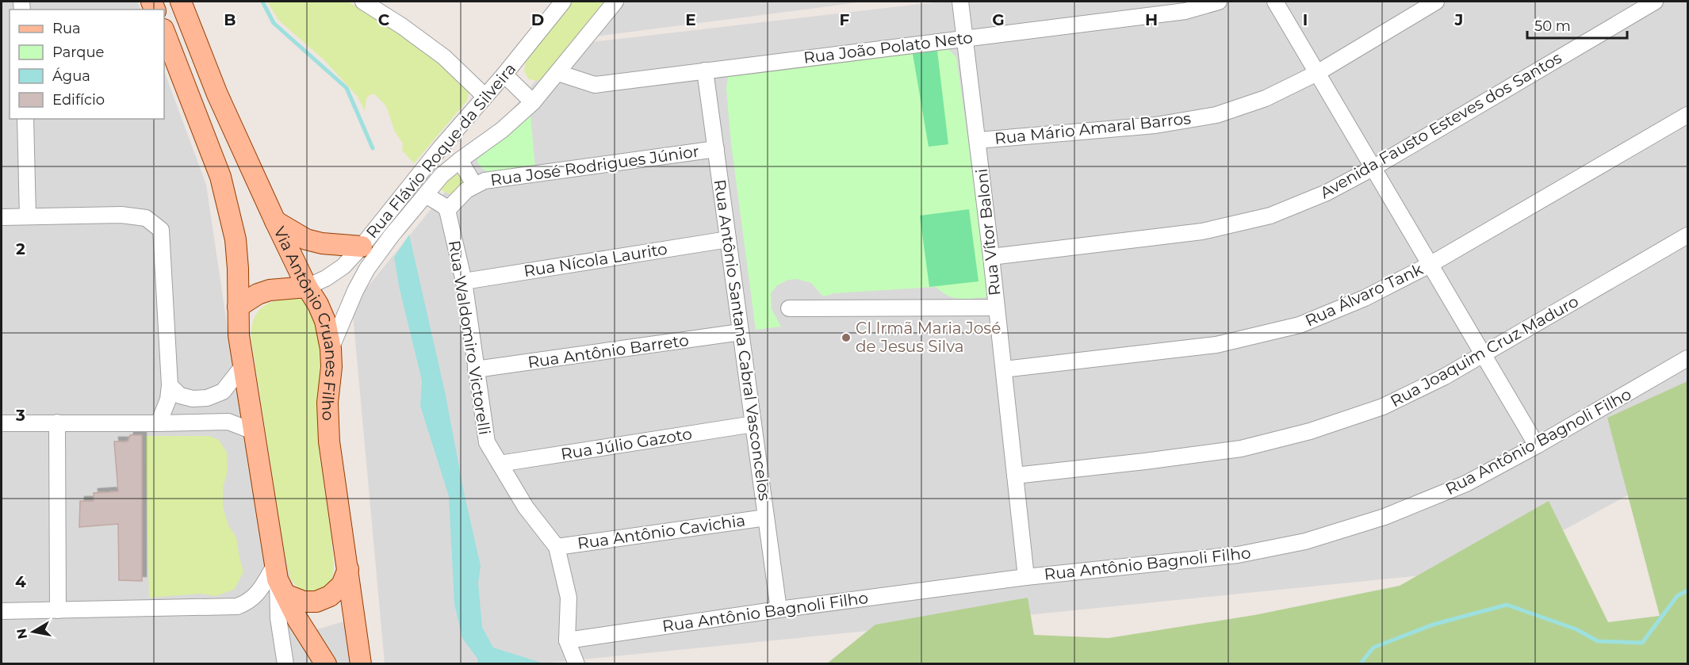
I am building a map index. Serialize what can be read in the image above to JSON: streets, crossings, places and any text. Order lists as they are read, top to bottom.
{
  "streets": {
    "main road": ["Via Antônio Cruanes Filho"],
    "street": [
      "Rua João Polato Neto",
      "Avenida Fausto Esteves dos Santos",
      "Rua Mário Amaral Barros",
      "Rua Flávio Roque da Silveira",
      "Rua José Rodrigues Júnior",
      "Rua Vítor Baloni",
      "Rua Nícola Laurito",
      "Rua Álvaro Tank",
      "Rua Waldomiro Victorelli",
      "Rua Antônio Santana Cabral Vasconcelos",
      "Rua Antônio Barreto",
      "Rua Joaquim Cruz Maduro",
      "Rua Antônio Bagnoli Filho",
      "Rua Júlio Gazoto",
      "Rua Antônio Cavichia"
    ]
  },
  "crossings": [
    ["Rua João Polato Neto", "Rua Flávio Roque da Silveira"],
    ["Rua João Polato Neto", "Rua Vítor Baloni"],
    ["Rua João Polato Neto", "Rua Antônio Santana Cabral Vasconcelos"],
    ["Avenida Fausto Esteves dos Santos", "Rua Vítor Baloni"],
    ["Rua Mário Amaral Barros", "Rua Vítor Baloni"],
    ["Rua Flávio Roque da Silveira", "Rua José Rodrigues Júnior"],
    ["Rua Flávio Roque da Silveira", "Via Antônio Cruanes Filho"],
    ["Rua José Rodrigues Júnior", "Rua Waldomiro Victorelli"],
    ["Rua José Rodrigues Júnior", "Rua Antônio Santana Cabral Vasconcelos"],
    ["Rua Vítor Baloni", "Rua Álvaro Tank"],
    ["Rua Vítor Baloni", "Rua Joaquim Cruz Maduro"],
    ["Rua Vítor Baloni", "Rua Antônio Bagnoli Filho"],
    ["Rua Nícola Laurito", "Rua Waldomiro Victorelli"],
    ["Rua Nícola Laurito", "Rua Antônio Santana Cabral Vasconcelos"],
    ["Rua Waldomiro Victorelli", "Rua Antônio Barreto"],
    ["Rua Waldomiro Victorelli", "Rua Antônio Bagnoli Filho"],
    ["Rua Waldomiro Victorelli", "Rua Júlio Gazoto"],
    ["Rua Waldomiro Victorelli", "Rua Antônio Cavichia"],
    ["Rua Antônio Santana Cabral Vasconcelos", "Rua Antônio Barreto"],
    ["Rua Antônio Santana Cabral Vasconcelos", "Rua Antônio Bagnoli Filho"],
    ["Rua Antônio Santana Cabral Vasconcelos", "Rua Júlio Gazoto"],
    ["Rua Antônio Santana Cabral Vasconcelos", "Rua Antônio Cavichia"]
  ],
  "places": ["CI Irmã Maria José de Jesus Silva"],
  "legend": [
    "Rua",
    "Parque",
    "Água",
    "Edifício"
  ],
  "scale_bar": "50 m",
  "north": "left",
  "grid": {
    "columns": [
      "B",
      "C",
      "D",
      "E",
      "F",
      "G",
      "H",
      "I",
      "J"
    ],
    "rows": ["2", "3", "4"]
  }
}
